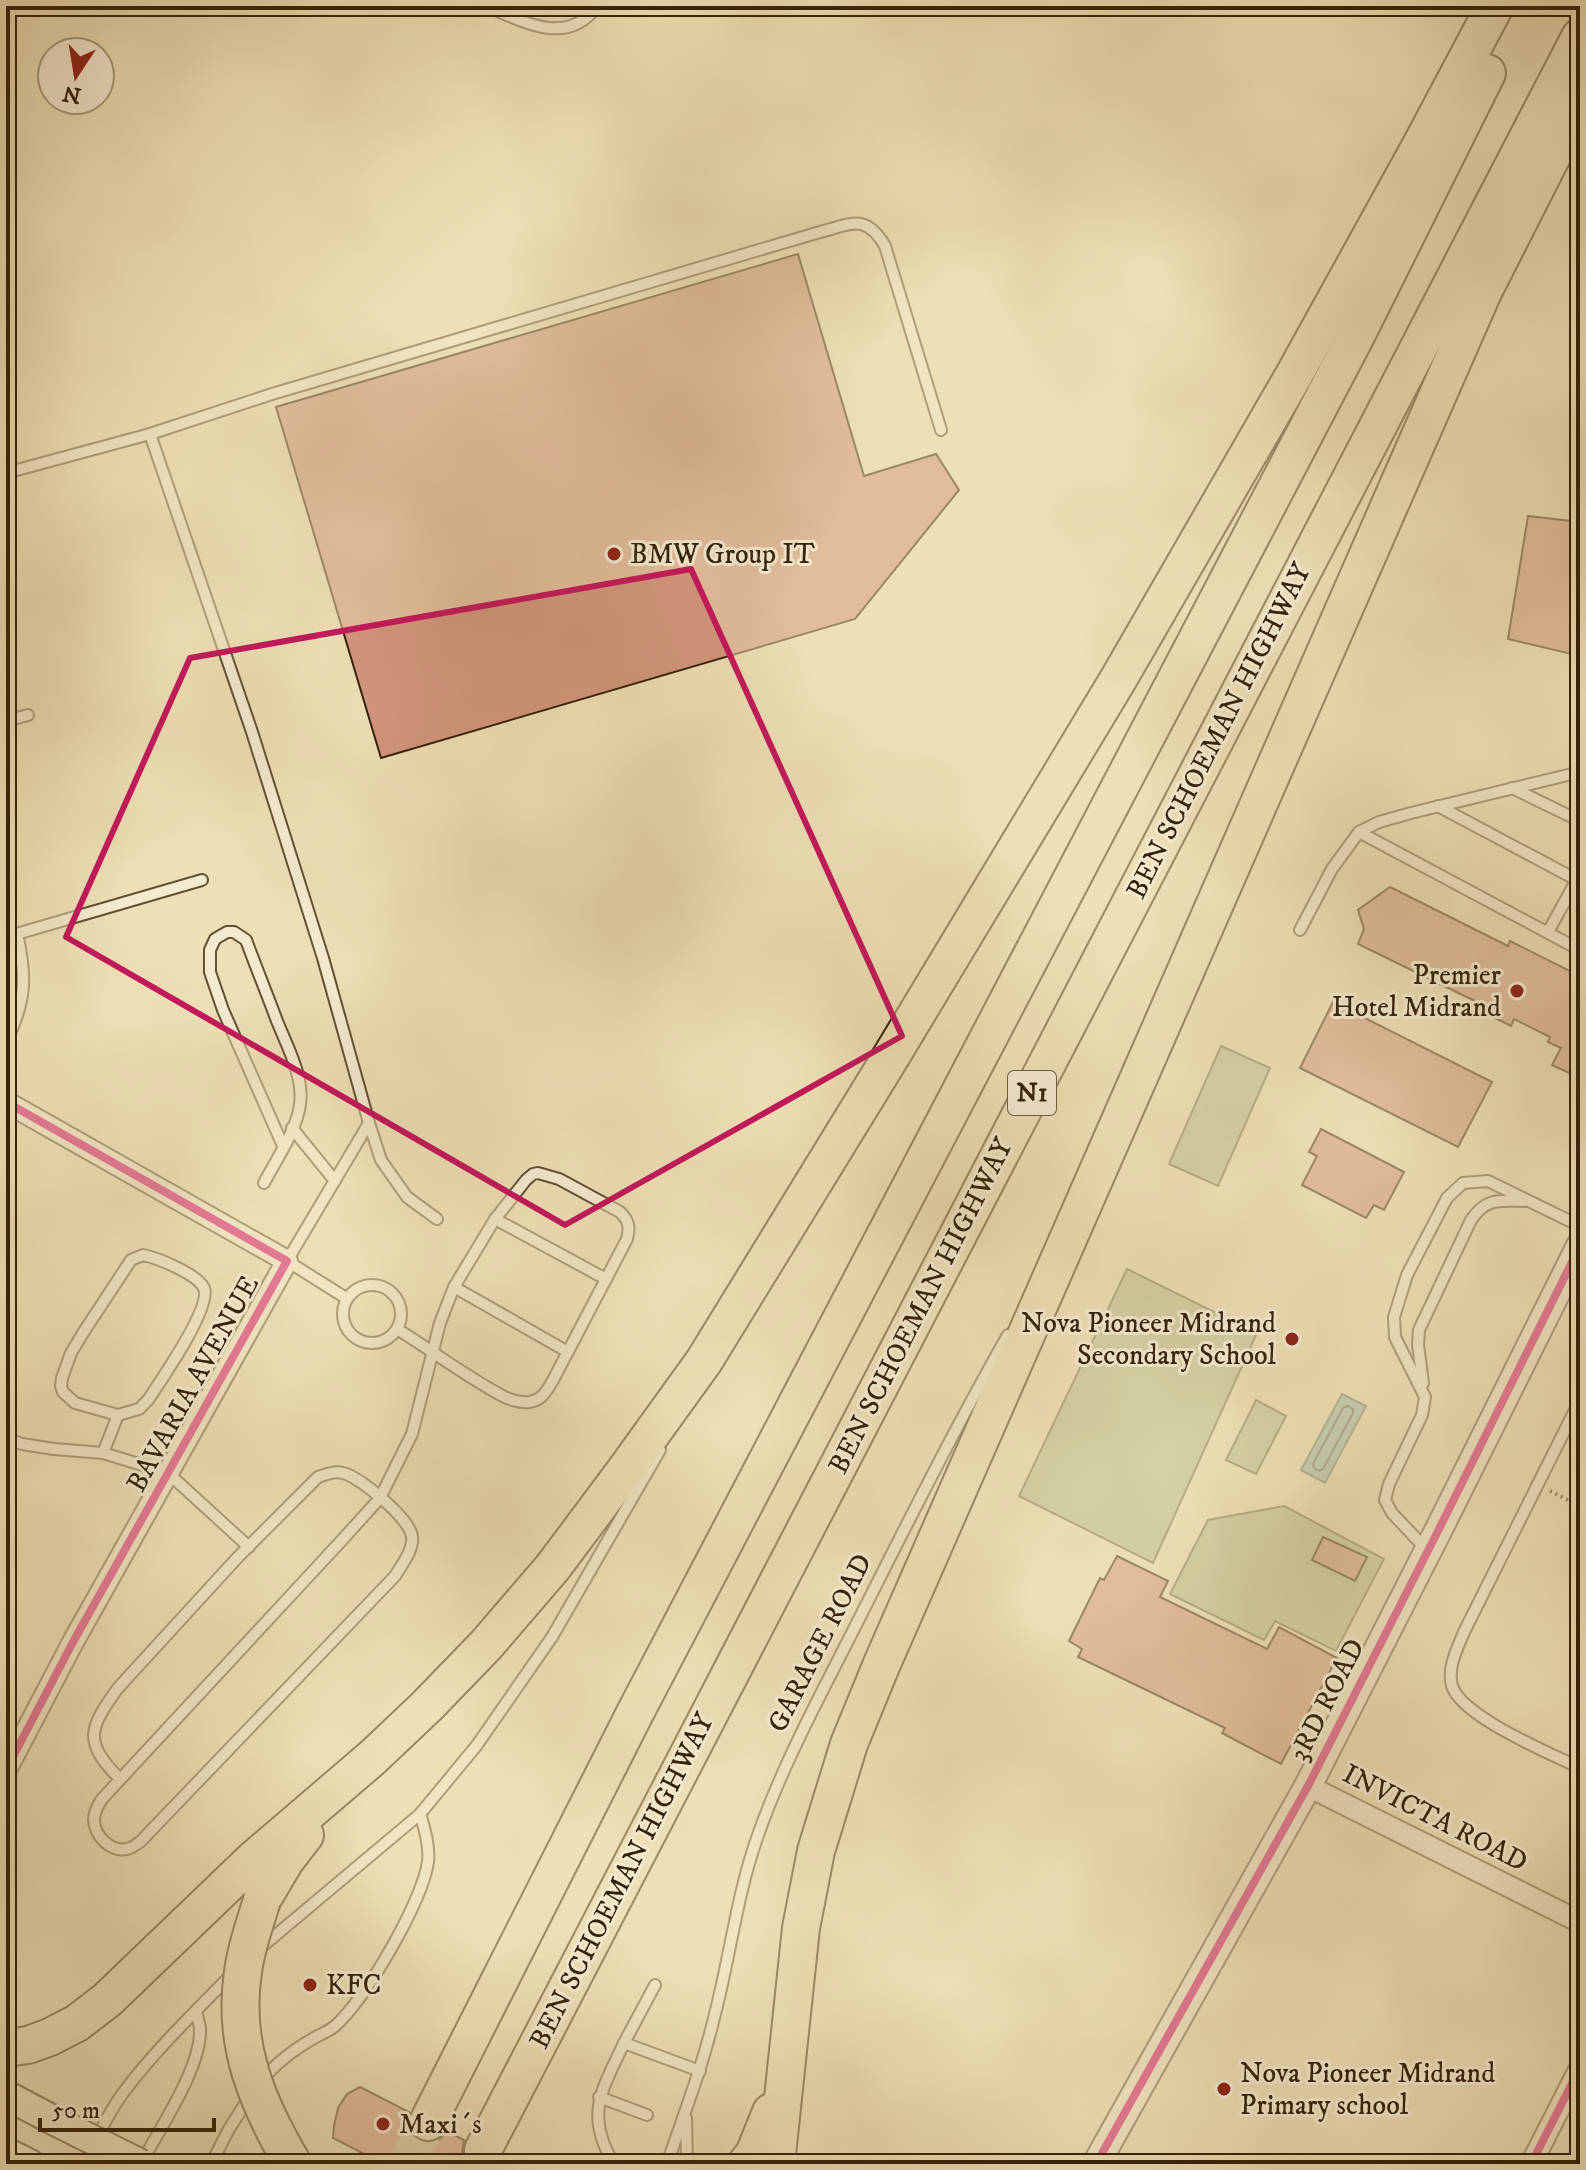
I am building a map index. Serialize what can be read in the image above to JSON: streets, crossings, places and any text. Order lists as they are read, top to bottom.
{
  "streets": {
    "highway": ["BEN SCHOEMAN HIGHWAY", "N1"],
    "street": ["BAVARIA AVENUE", "3RD ROAD", "INVICTA ROAD"],
    "lane": ["GARAGE ROAD"]
  },
  "crossings": [
    ["3RD ROAD", "INVICTA ROAD"]
  ],
  "places": [
    "BMW Group IT",
    "Premier Hotel Midrand",
    "Nova Pioneer Midrand Secondary School",
    "KFC",
    "Nova Pioneer Midrand Primary school",
    "Maxi´s"
  ],
  "scale_bar": "50 m",
  "north": "bottom"
}
